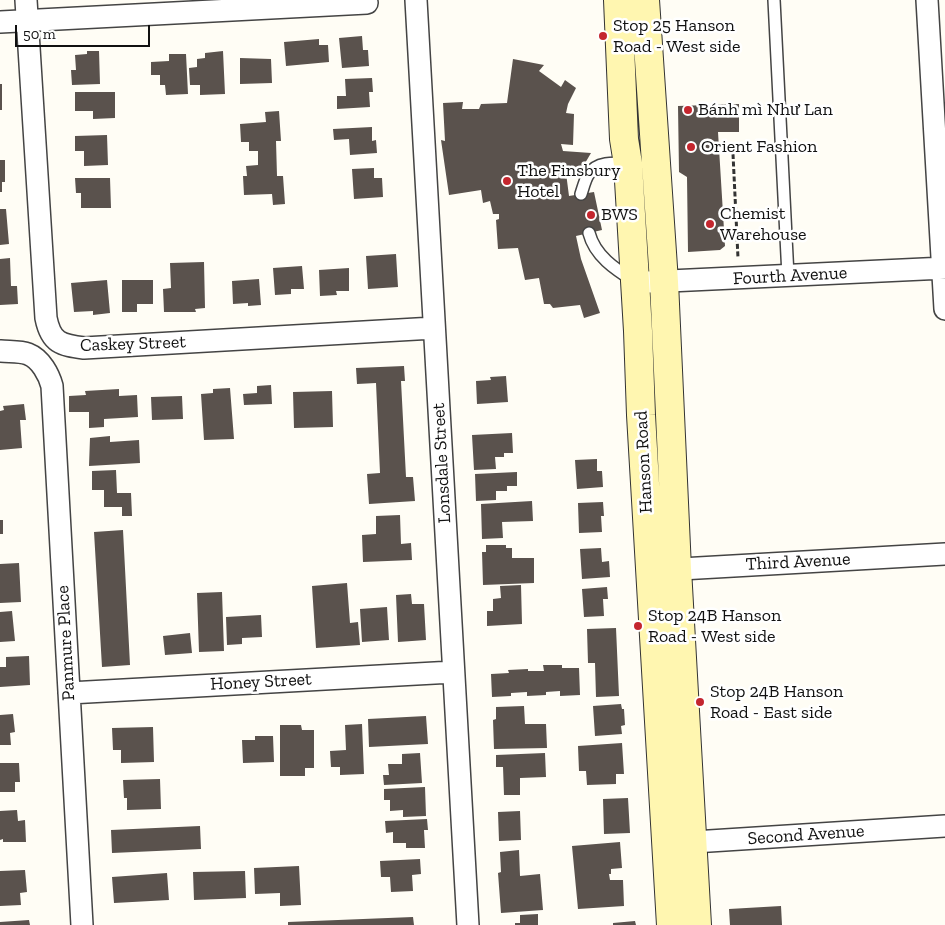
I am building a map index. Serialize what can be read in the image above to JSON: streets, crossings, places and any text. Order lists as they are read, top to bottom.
{
  "streets": {
    "main road": ["Hanson Road"],
    "street": [
      "Fourth Avenue",
      "Caskey Street",
      "Lonsdale Street",
      "Third Avenue",
      "Panmure Place",
      "Honey Street",
      "Second Avenue"
    ]
  },
  "crossings": [
    ["Fourth Avenue", "Hanson Road"],
    ["Caskey Street", "Lonsdale Street"],
    ["Hanson Road", "Third Avenue"],
    ["Hanson Road", "Second Avenue"],
    ["Lonsdale Street", "Honey Street"],
    ["Panmure Place", "Honey Street"]
  ],
  "places": [
    "Stop 25 Hanson Road - West side",
    "Bánh mì Như Lan",
    "Orient Fashion",
    "The Finsbury Hotel",
    "BWS",
    "Chemist Warehouse",
    "Stop 24B Hanson Road - West side",
    "Stop 24B Hanson Road - East side"
  ],
  "scale_bar": "50 m"
}
